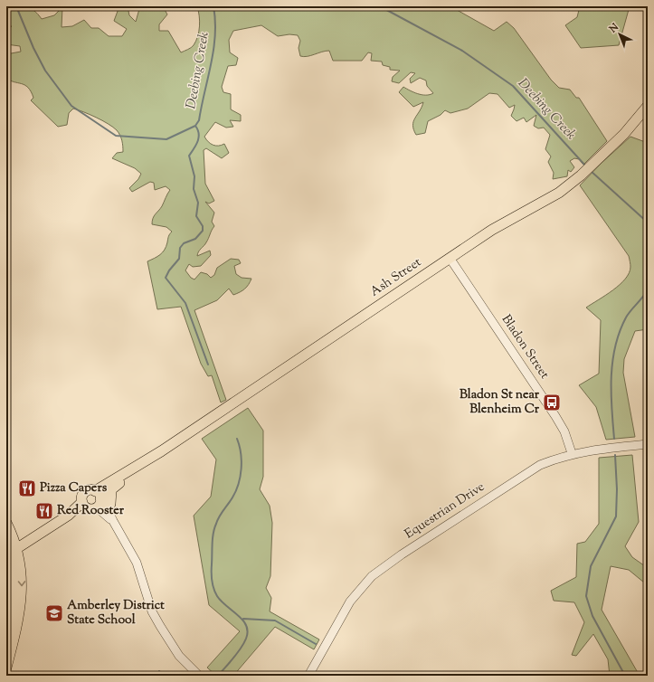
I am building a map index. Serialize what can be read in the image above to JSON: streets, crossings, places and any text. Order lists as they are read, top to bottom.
{
  "streets": {
    "main road": ["Ash Street"],
    "street": ["Bladon Street", "Equestrian Drive"]
  },
  "crossings": [
    ["Ash Street", "Bladon Street"],
    ["Bladon Street", "Equestrian Drive"]
  ],
  "water": ["Deebing Creek"],
  "places": {
    "bus stop": ["Bladon St near Blenheim Cr"],
    "restaurant": ["Pizza Capers", "Red Rooster"],
    "school or university": ["Amberley District State School"]
  },
  "north": "top left"
}
